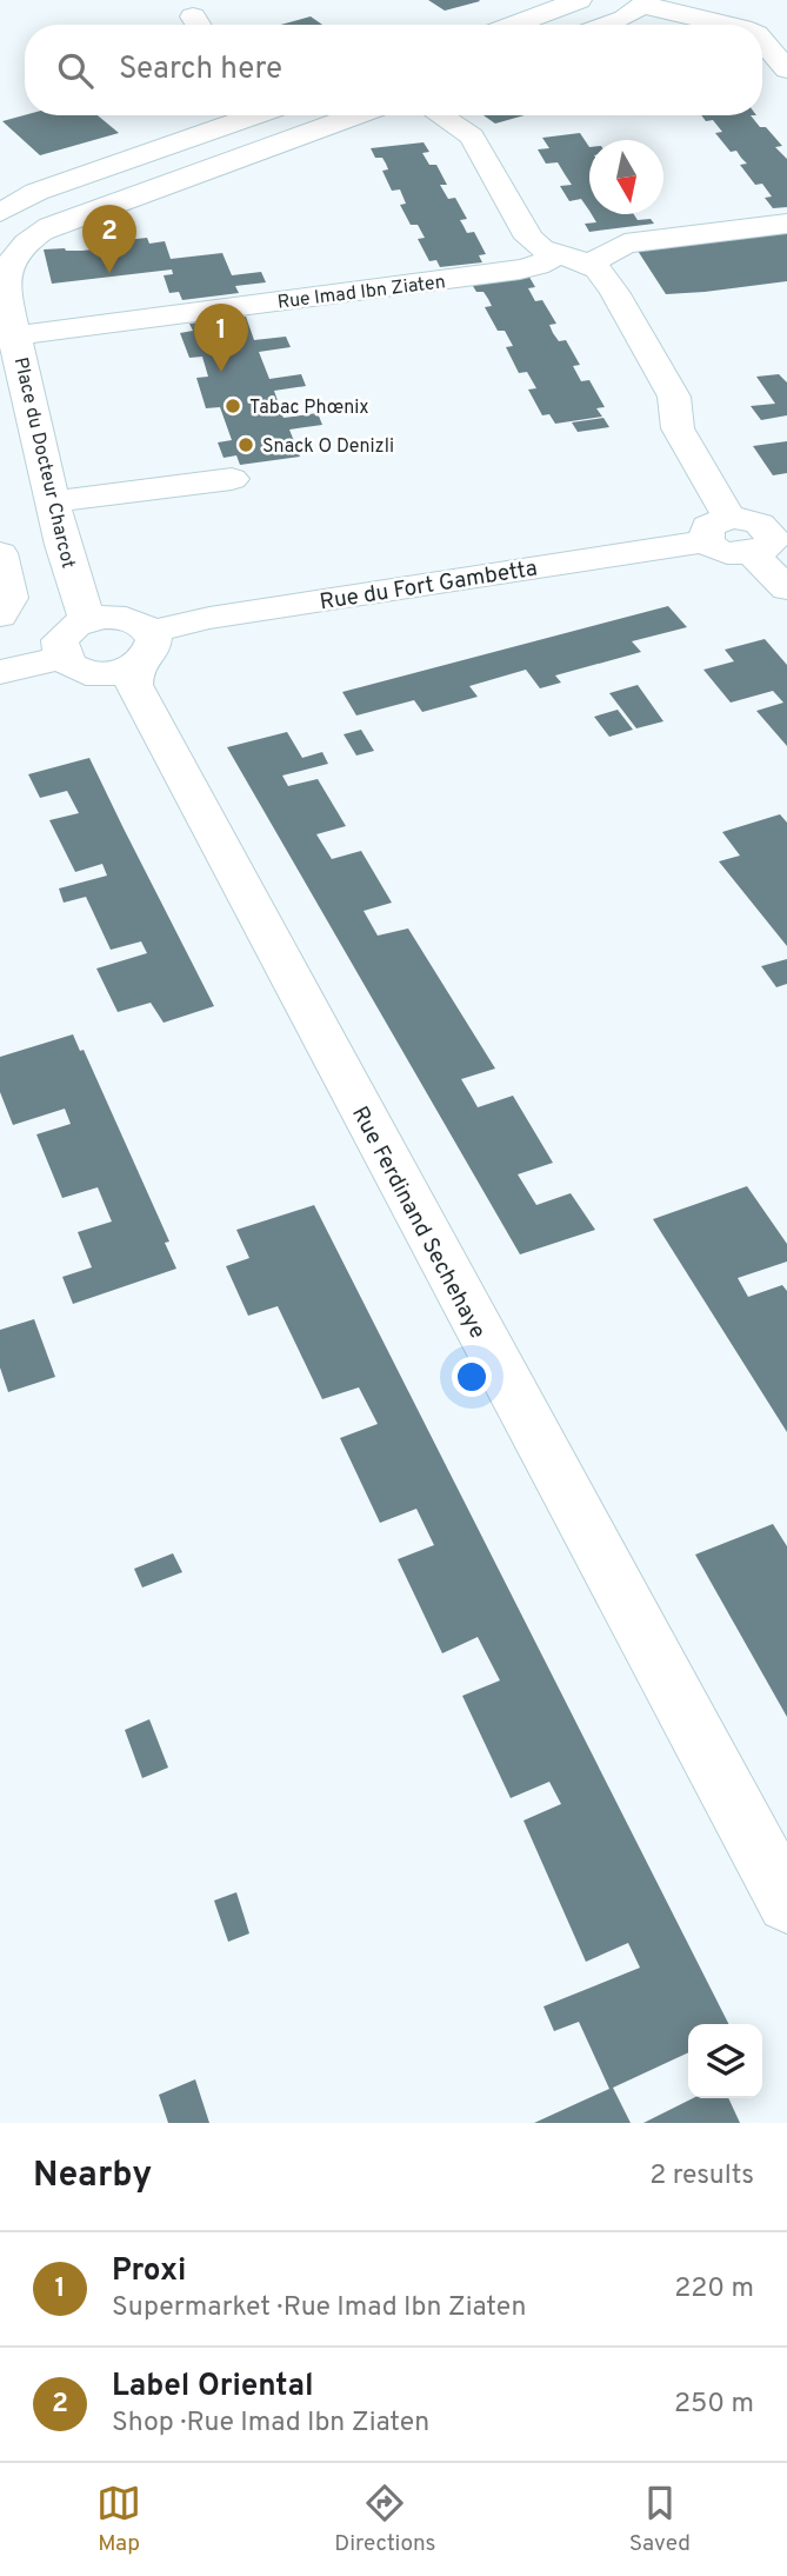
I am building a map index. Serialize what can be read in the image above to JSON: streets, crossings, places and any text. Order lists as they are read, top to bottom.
{
  "streets": {
    "street": [
      "Rue Imad Ibn Ziaten",
      "Place du Docteur Charcot",
      "Rue du Fort Gambetta",
      "Rue Ferdinand Sechehaye"
    ]
  },
  "crossings": [
    ["Rue Imad Ibn Ziaten", "Place du Docteur Charcot"],
    ["Place du Docteur Charcot", "Rue du Fort Gambetta"],
    ["Place du Docteur Charcot", "Rue Ferdinand Sechehaye"],
    ["Rue du Fort Gambetta", "Rue Ferdinand Sechehaye"]
  ],
  "places": ["Tabac Phœnix", "Snack O Denizli"],
  "north": "bottom",
  "page": {
    "search": "Search here",
    "pins": ["2", "1"],
    "heading": ["Nearby", "2 results"],
    "list": [
      {
        "mark": "1",
        "name": "Proxi",
        "note": "Supermarket · Rue Imad Ibn Ziaten",
        "value": "220 m"
      },
      {
        "mark": "2",
        "name": "Label Oriental",
        "note": "Shop · Rue Imad Ibn Ziaten",
        "value": "250 m"
      }
    ],
    "nav": ["Map", "Directions", "Saved"]
  }
}
